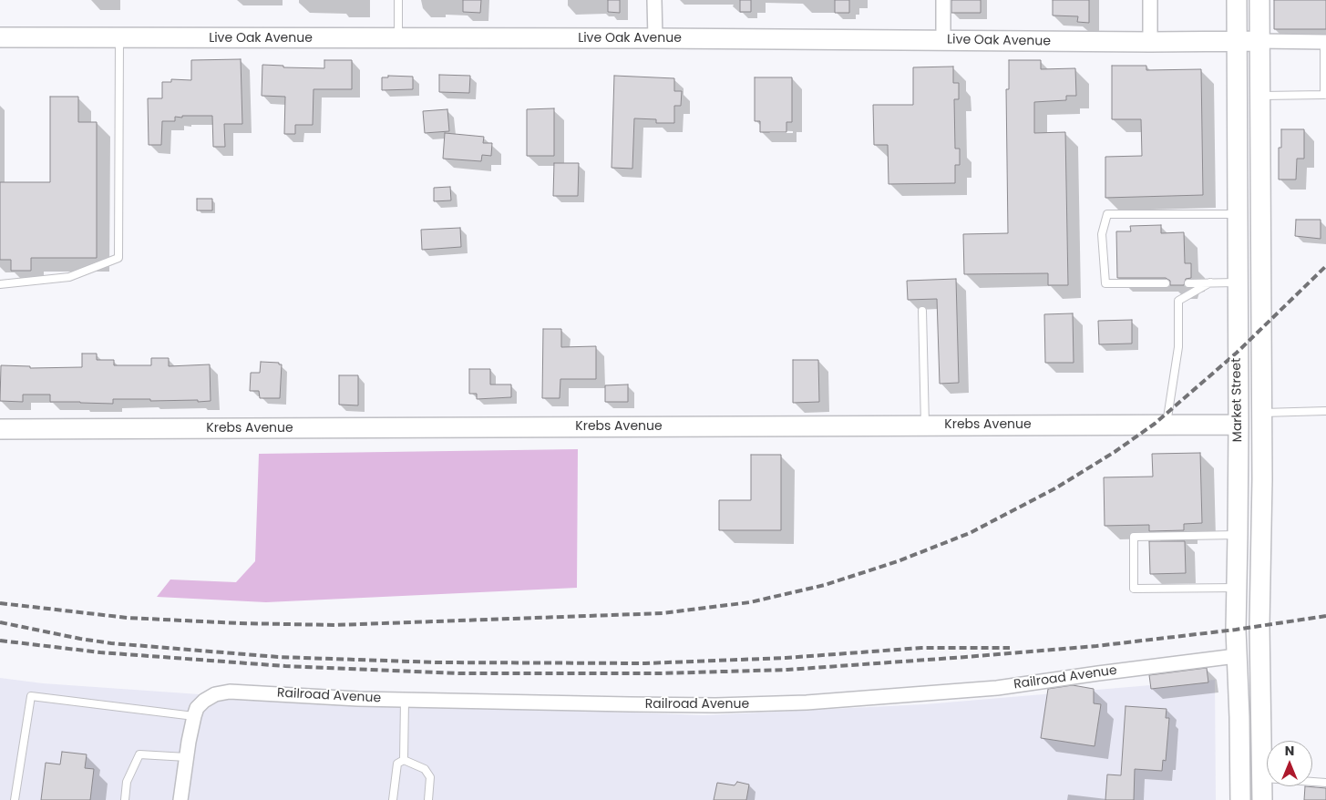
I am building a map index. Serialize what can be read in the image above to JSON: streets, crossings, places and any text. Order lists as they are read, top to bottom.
{
  "streets": {
    "street": [
      "Live Oak Avenue",
      "Market Street",
      "Krebs Avenue",
      "Railroad Avenue"
    ]
  },
  "crossings": [
    ["Live Oak Avenue", "Market Street"],
    ["Market Street", "Krebs Avenue"],
    ["Market Street", "Railroad Avenue"]
  ],
  "north": "top"
}
